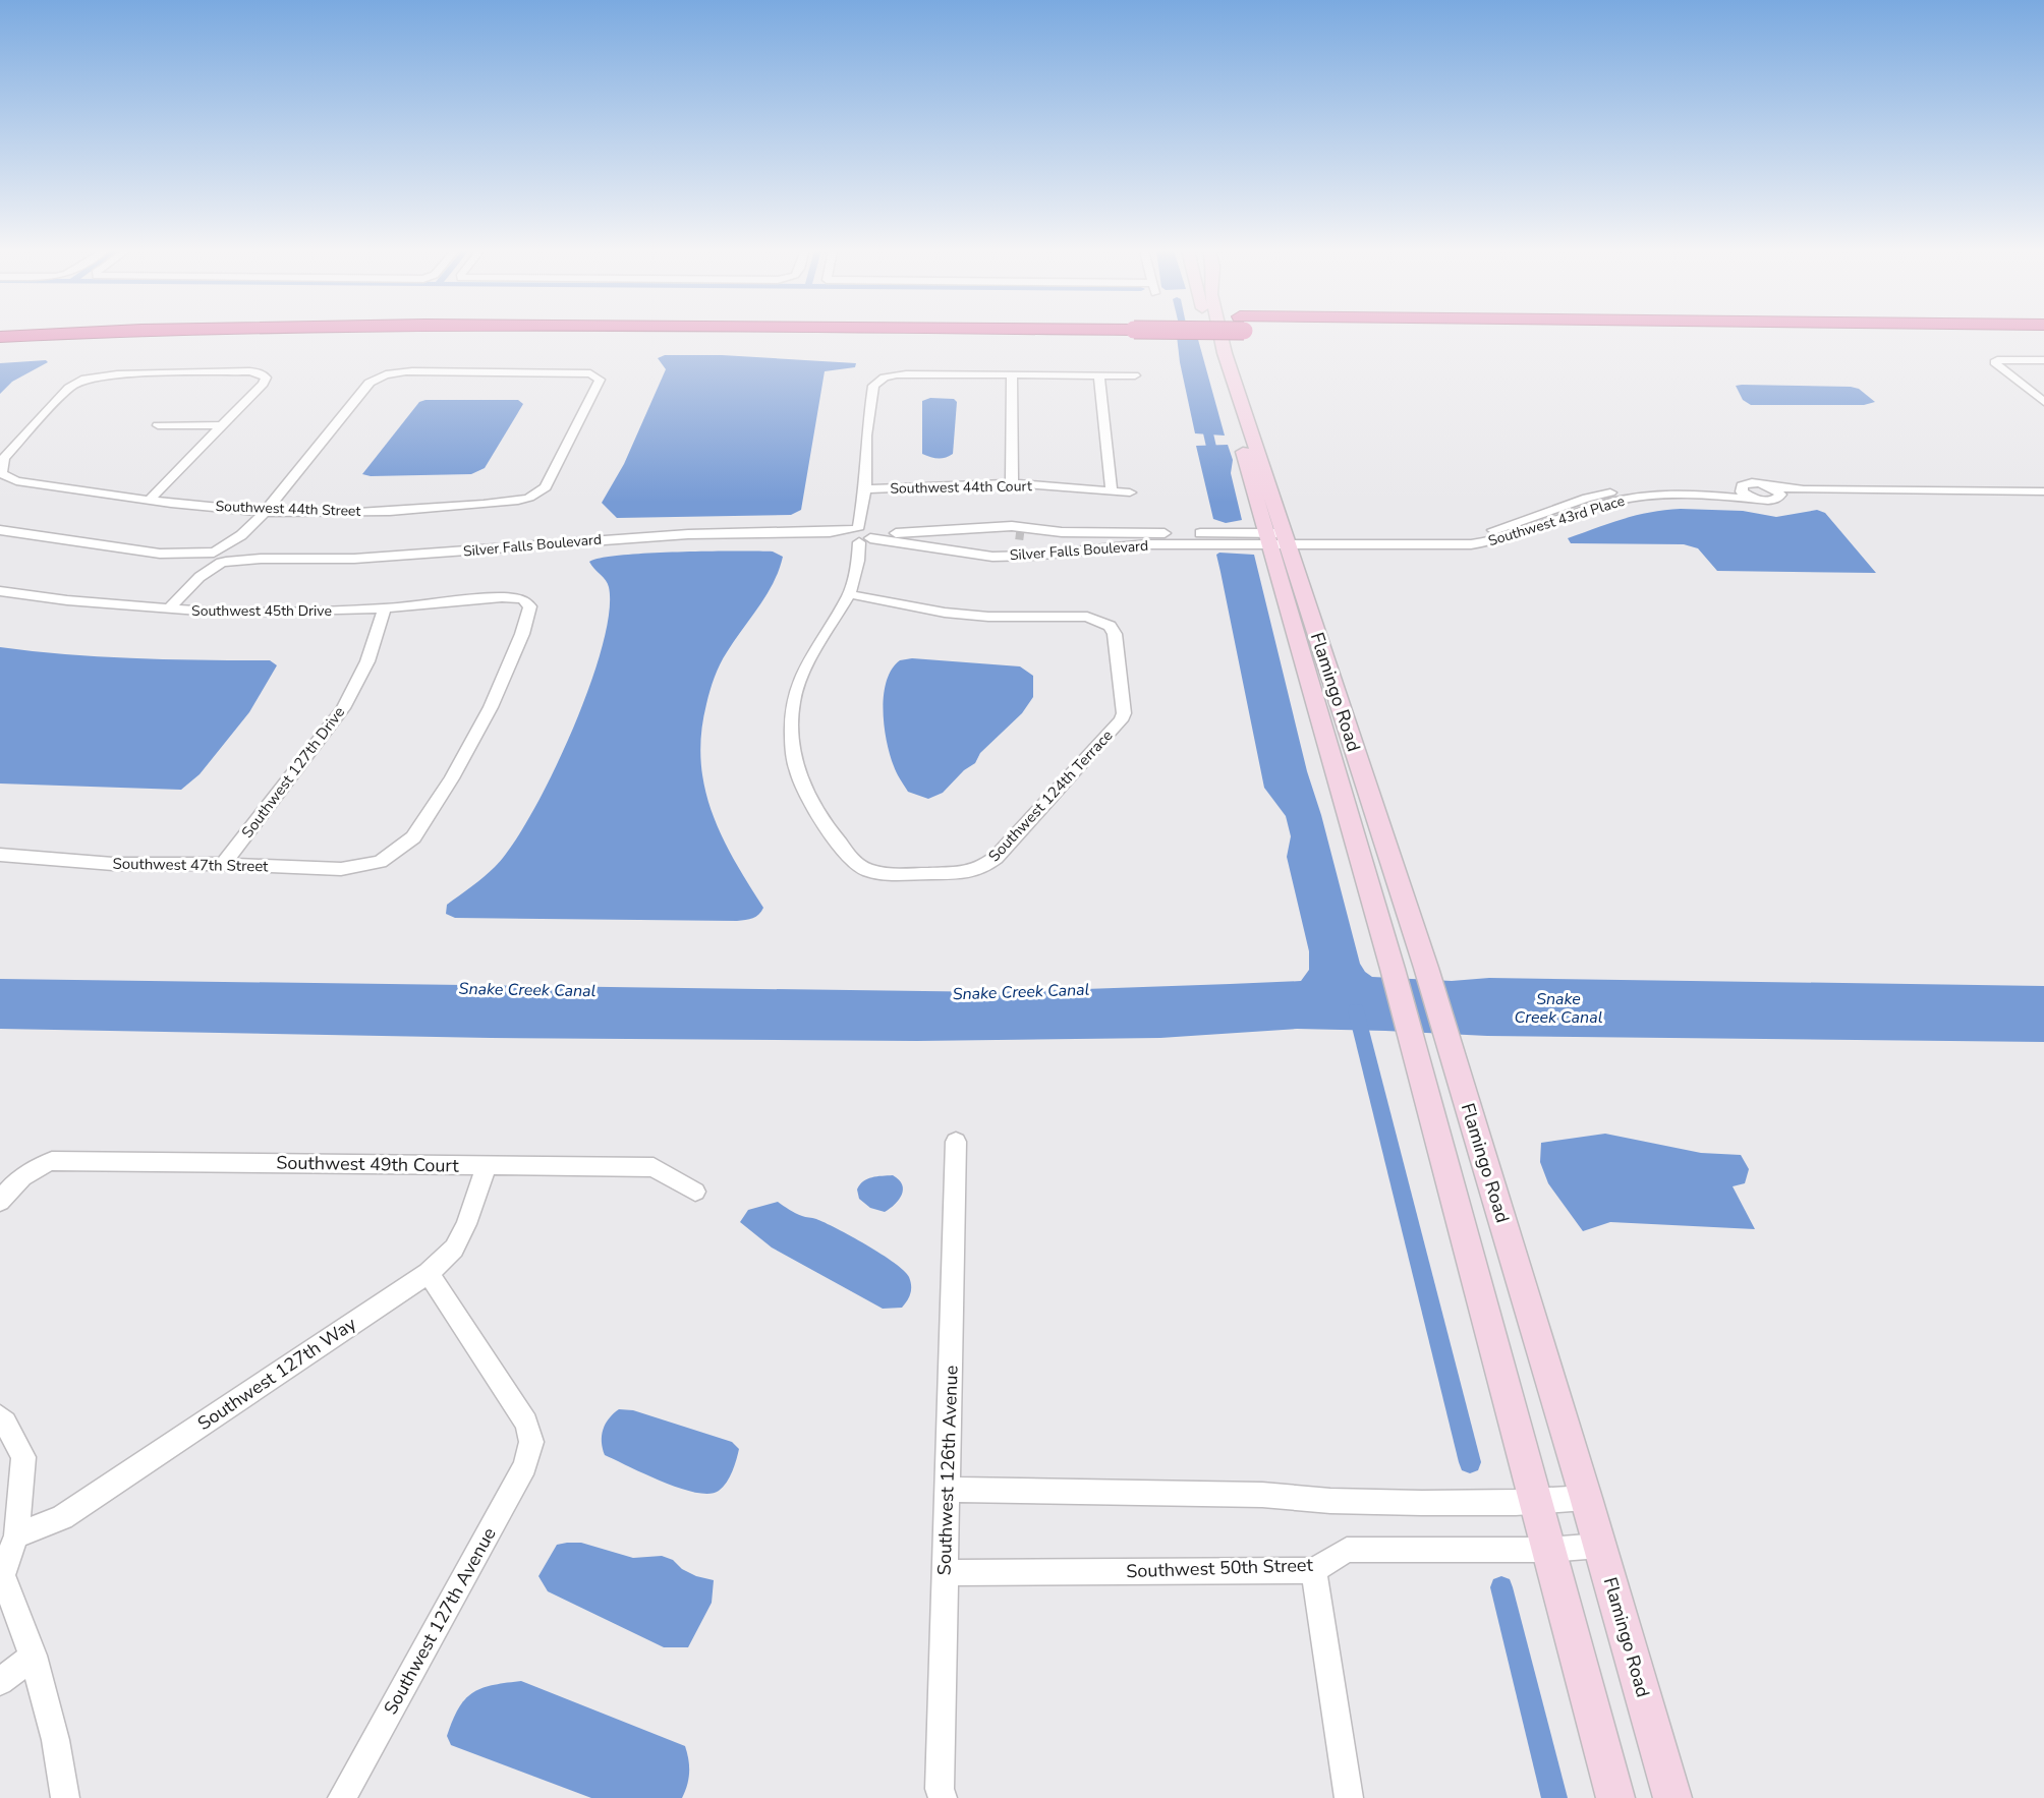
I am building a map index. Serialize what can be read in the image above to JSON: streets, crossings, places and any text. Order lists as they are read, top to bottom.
{
  "streets": {
    "main road": ["Flamingo Road"],
    "street": [
      "Southwest 44th Court",
      "Southwest 44th Street",
      "Southwest 43rd Place",
      "Silver Falls Boulevard",
      "Southwest 45th Drive",
      "Southwest 127th Drive",
      "Southwest 124th Terrace",
      "Southwest 47th Street",
      "Southwest 49th Court",
      "Southwest 127th Way",
      "Southwest 126th Avenue",
      "Southwest 50th Street",
      "Southwest 127th Avenue"
    ]
  },
  "crossings": [
    ["Southwest 43rd Place", "Silver Falls Boulevard"],
    ["Southwest 43rd Place", "Flamingo Road"],
    ["Silver Falls Boulevard", "Flamingo Road"],
    ["Southwest 45th Drive", "Southwest 127th Drive"],
    ["Southwest 45th Drive", "Southwest 47th Street"],
    ["Flamingo Road", "Southwest 50th Street"],
    ["Southwest 127th Drive", "Southwest 47th Street"],
    ["Southwest 49th Court", "Southwest 127th Way"],
    ["Southwest 127th Way", "Southwest 127th Avenue"],
    ["Southwest 126th Avenue", "Southwest 50th Street"]
  ],
  "water": ["Snake Creek Canal"]
}
